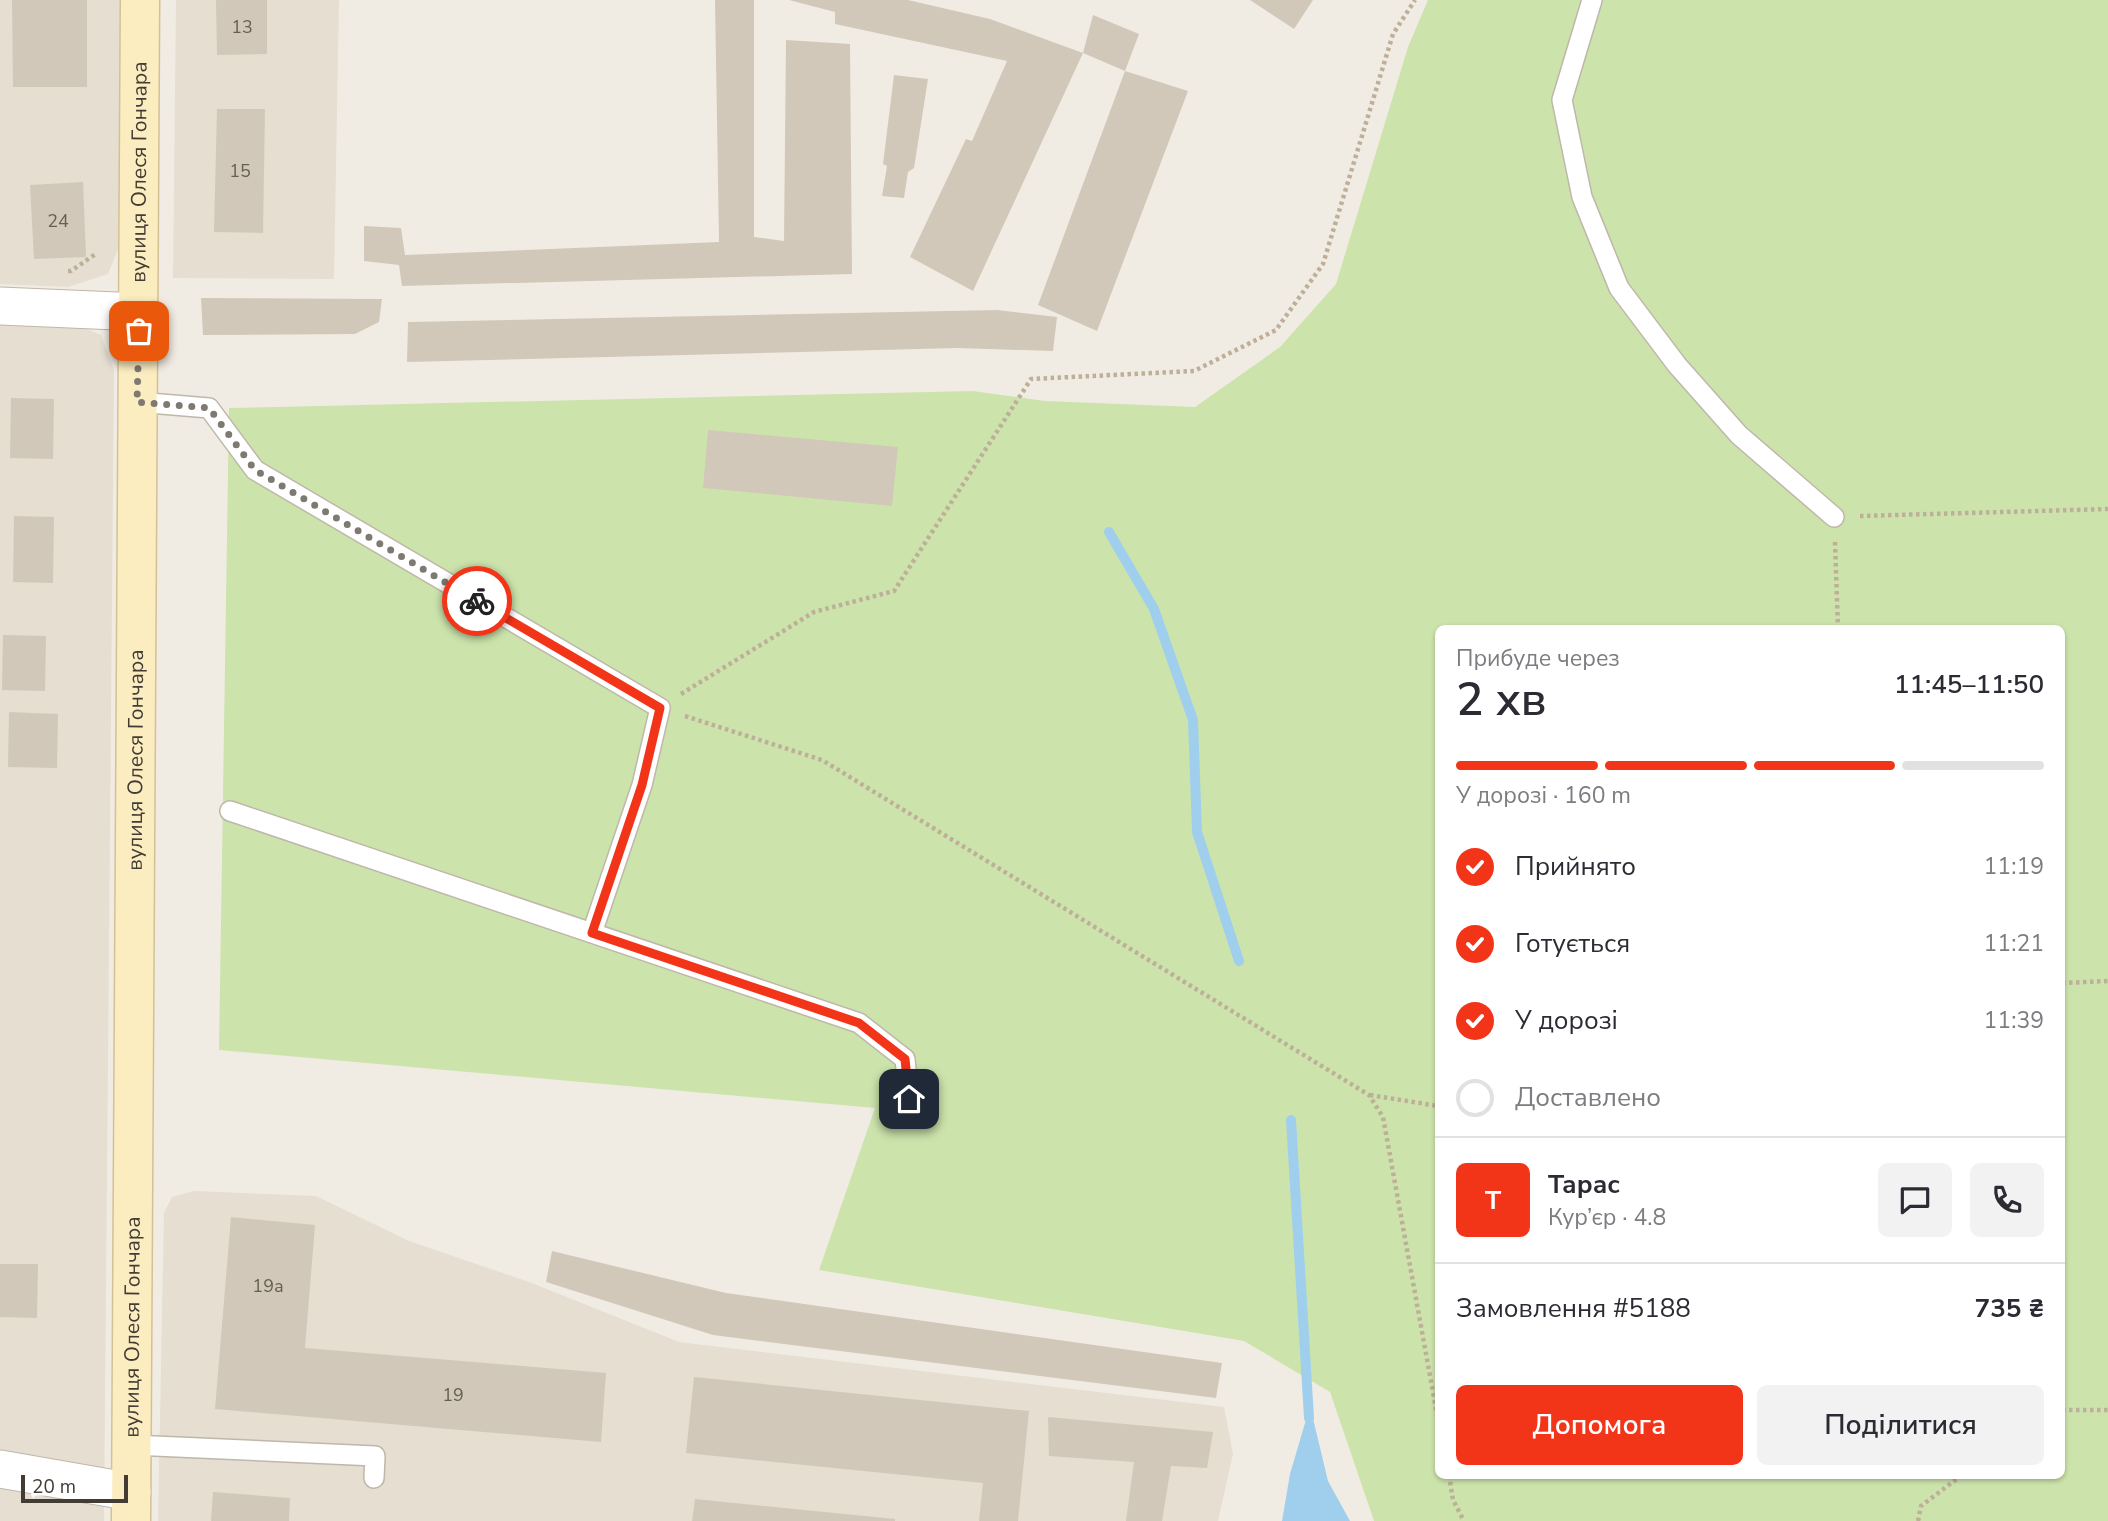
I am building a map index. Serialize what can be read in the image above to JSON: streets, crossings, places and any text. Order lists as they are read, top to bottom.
{
  "streets": {
    "main road": ["вулиця Олеся Гончара"]
  },
  "house_numbers": [
    "13",
    "15",
    "24",
    "19а",
    "19"
  ],
  "scale_bar": "20 m",
  "page": {
    "heading": ["2 хв", "Прибуде через", "11:45–11:50"],
    "panel": [
      "Тарас",
      "Кур’єр · 4.8",
      "Замовлення #5188",
      "735 ₴"
    ],
    "bar": "У дорозі · 160 m",
    "list": [
      ["Прийнято", "11:19"],
      ["Готується", "11:21"],
      ["У дорозі", "11:39"],
      "Доставлено"
    ],
    "round": "Т",
    "buttons": ["Допомога", "Поділитися"],
    "scale": "20 m"
  }
}
